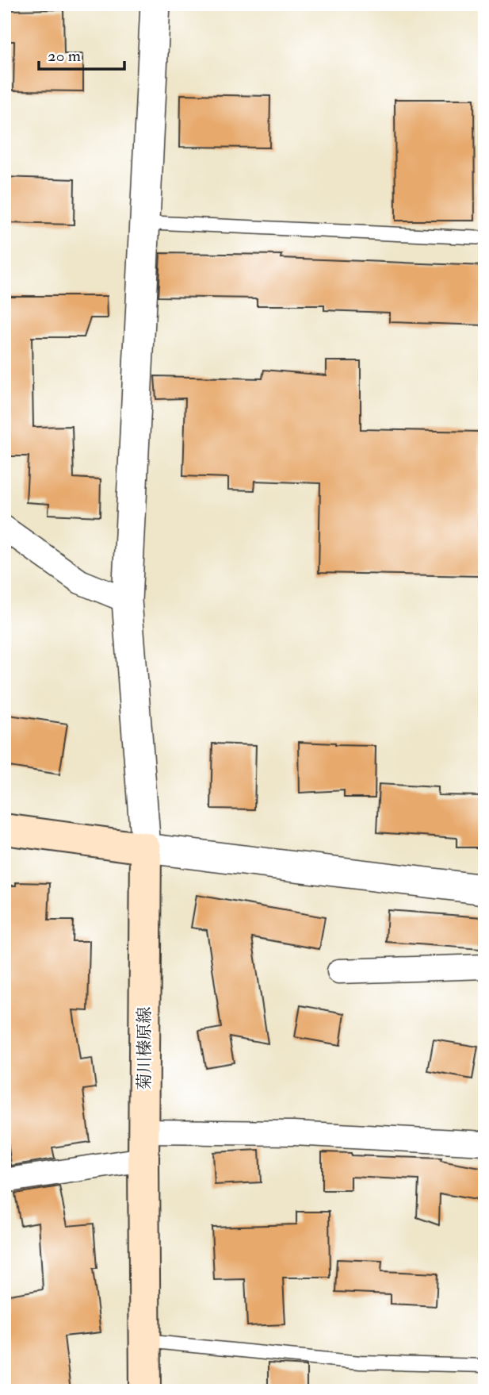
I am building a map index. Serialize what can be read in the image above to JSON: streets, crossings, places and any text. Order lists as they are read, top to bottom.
{
  "streets": {
    "main road": ["菊川榛原線"]
  },
  "scale_bar": "20 m"
}
